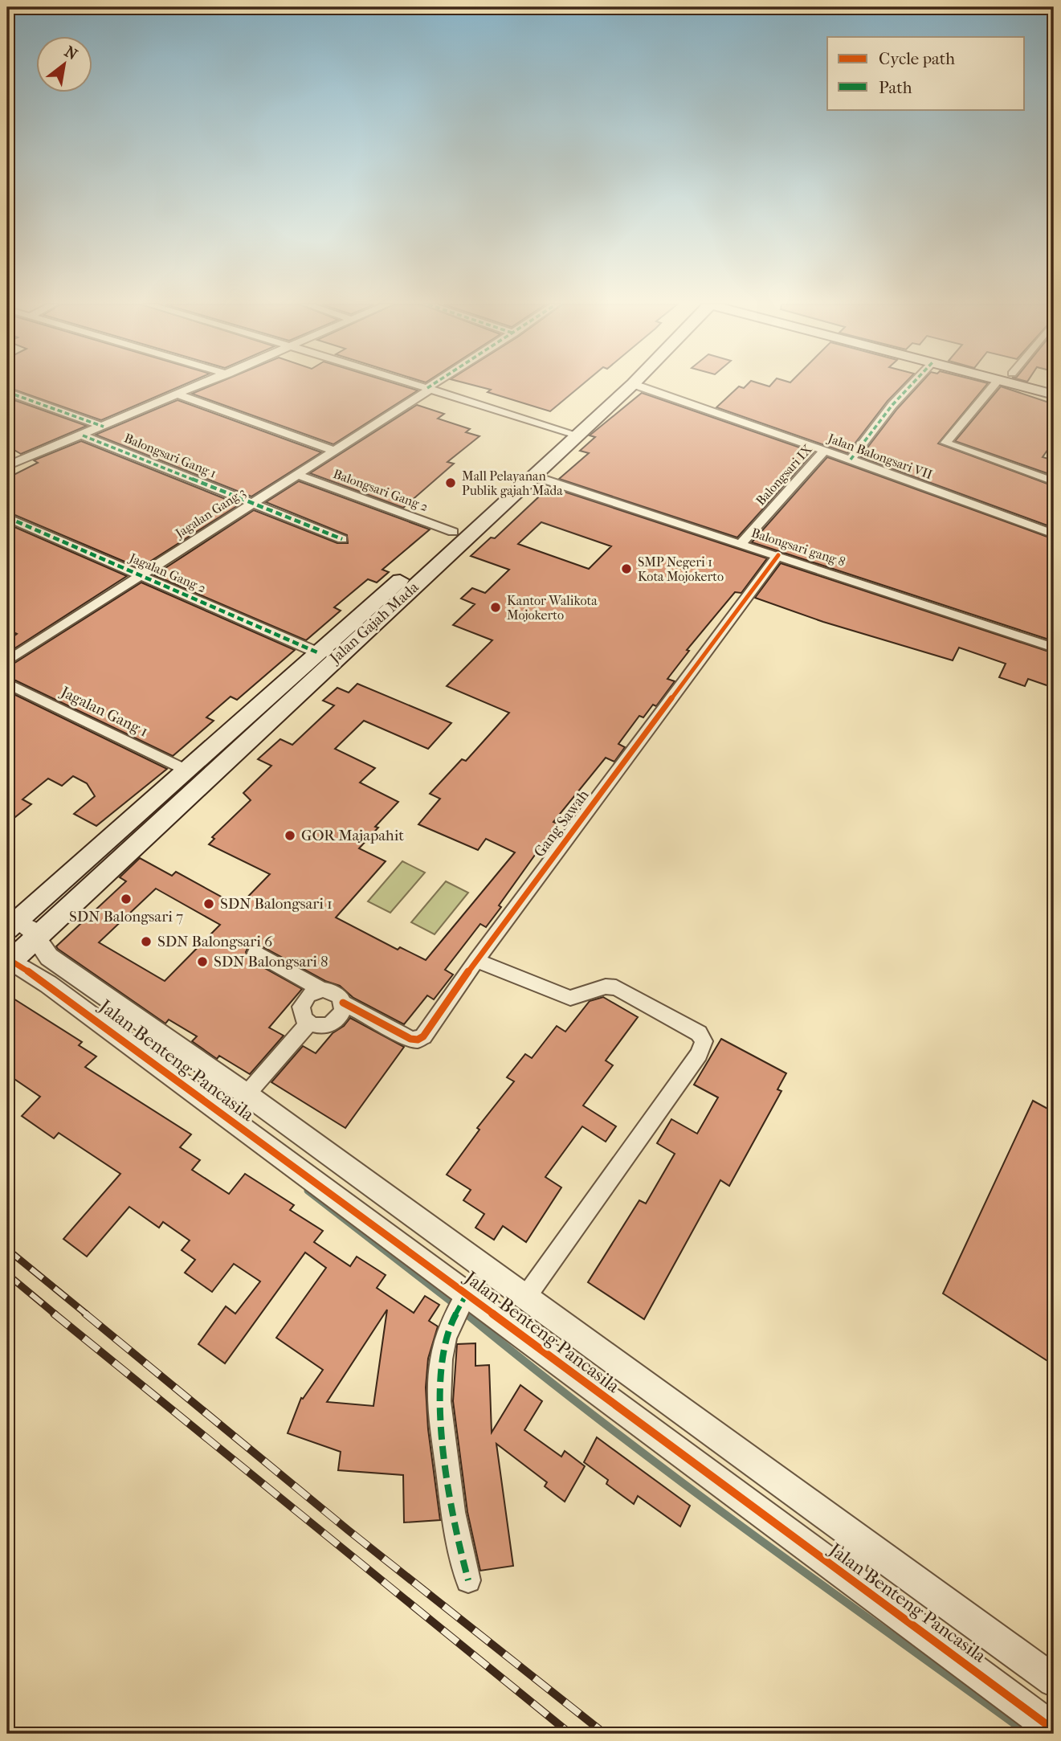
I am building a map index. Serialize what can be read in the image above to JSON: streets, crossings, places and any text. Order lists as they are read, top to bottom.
{
  "streets": {
    "main road": ["Jalan Gajah Mada"],
    "street": [
      "Balongsari Gang 1",
      "Jalan Balongsari VII",
      "Balongsari IX",
      "Balongsari Gang 2",
      "Jagalan Gang 3",
      "Balongsari gang 8",
      "Jagalan Gang 2",
      "Jagalan Gang 1",
      "Gang Sawah",
      "Jalan Benteng Pancasila"
    ]
  },
  "crossings": [
    ["Balongsari Gang 1", "Jagalan Gang 3"],
    ["Jalan Balongsari VII", "Balongsari IX"],
    ["Balongsari IX", "Balongsari gang 8"],
    ["Balongsari Gang 2", "Jagalan Gang 3"],
    ["Balongsari Gang 2", "Jalan Gajah Mada"],
    ["Jagalan Gang 3", "Jagalan Gang 2"],
    ["Balongsari gang 8", "Jalan Gajah Mada"],
    ["Balongsari gang 8", "Gang Sawah"],
    ["Jagalan Gang 2", "Jalan Gajah Mada"],
    ["Jalan Gajah Mada", "Jagalan Gang 1"],
    ["Jalan Gajah Mada", "Jalan Benteng Pancasila"]
  ],
  "places": [
    "Mall Pelayanan Publik gajah Mada",
    "SMP Negeri 1 Kota Mojokerto",
    "Kantor Walikota Mojokerto",
    "GOR Majapahit",
    "SDN Balongsari 7",
    "SDN Balongsari 1",
    "SDN Balongsari 6",
    "SDN Balongsari 8"
  ],
  "legend": ["Cycle path", "Path"],
  "north": "top right"
}
